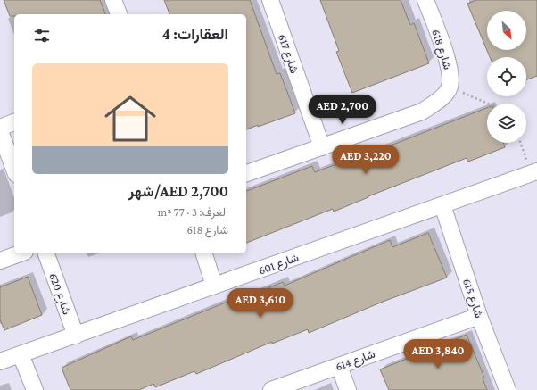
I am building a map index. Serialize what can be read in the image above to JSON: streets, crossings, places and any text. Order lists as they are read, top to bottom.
{
  "streets": {
    "street": [
      "شارع 618",
      "شارع 617",
      "شارع 601",
      "شارع 620",
      "شارع 615",
      "شارع 614"
    ]
  },
  "crossings": [
    ["شارع 601", "شارع 620"],
    ["شارع 601", "شارع 615"],
    ["شارع 615", "شارع 614"]
  ],
  "north": "bottom right",
  "page": {
    "heading": "العقارات: 4",
    "list": [
      {
        "name": "AED 2,700/شهر",
        "note": "الغرف: 3 · 77 m² · شارع 618"
      }
    ],
    "price": [
      "AED 2,700",
      "AED 3,220",
      "AED 3,610",
      "AED 3,840"
    ]
  }
}
